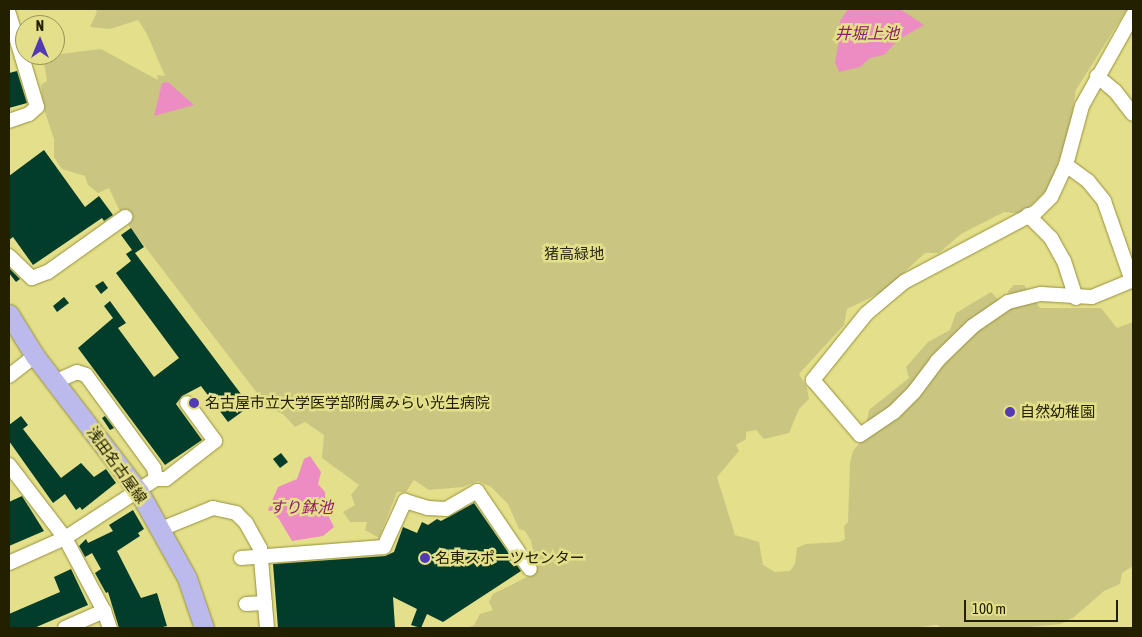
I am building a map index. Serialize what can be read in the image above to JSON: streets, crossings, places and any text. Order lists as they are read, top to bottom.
{
  "streets": {
    "main road": ["浅田名古屋線"]
  },
  "water": ["井堀上池", "すり鉢池"],
  "parks": ["猪高緑地"],
  "places": ["名古屋市立大学医学部附属みらい光生病院", "自然幼稚園", "名東スポーツセンター"],
  "scale_bar": "100 m",
  "north": "top"
}
